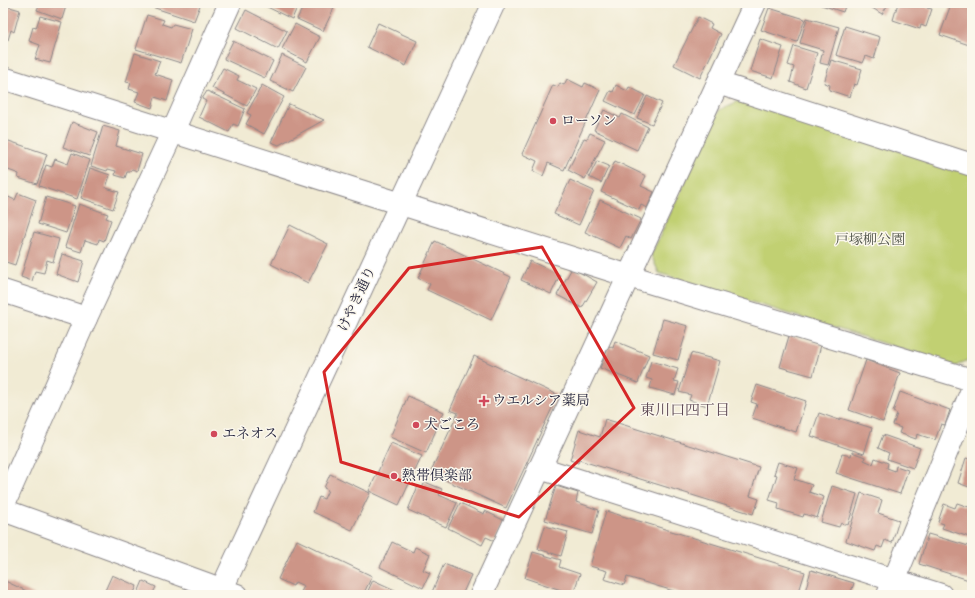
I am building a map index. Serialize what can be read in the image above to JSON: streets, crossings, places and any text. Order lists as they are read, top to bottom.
{
  "streets": {
    "street": ["けやき通り"]
  },
  "districts": ["東川口四丁目"],
  "parks": ["戸塚柳公園"],
  "places": {
    "other": [
      "ローソン",
      "犬ごころ",
      "エネオス",
      "熱帯倶楽部"
    ],
    "health": ["ウエルシア薬局"]
  }
}
